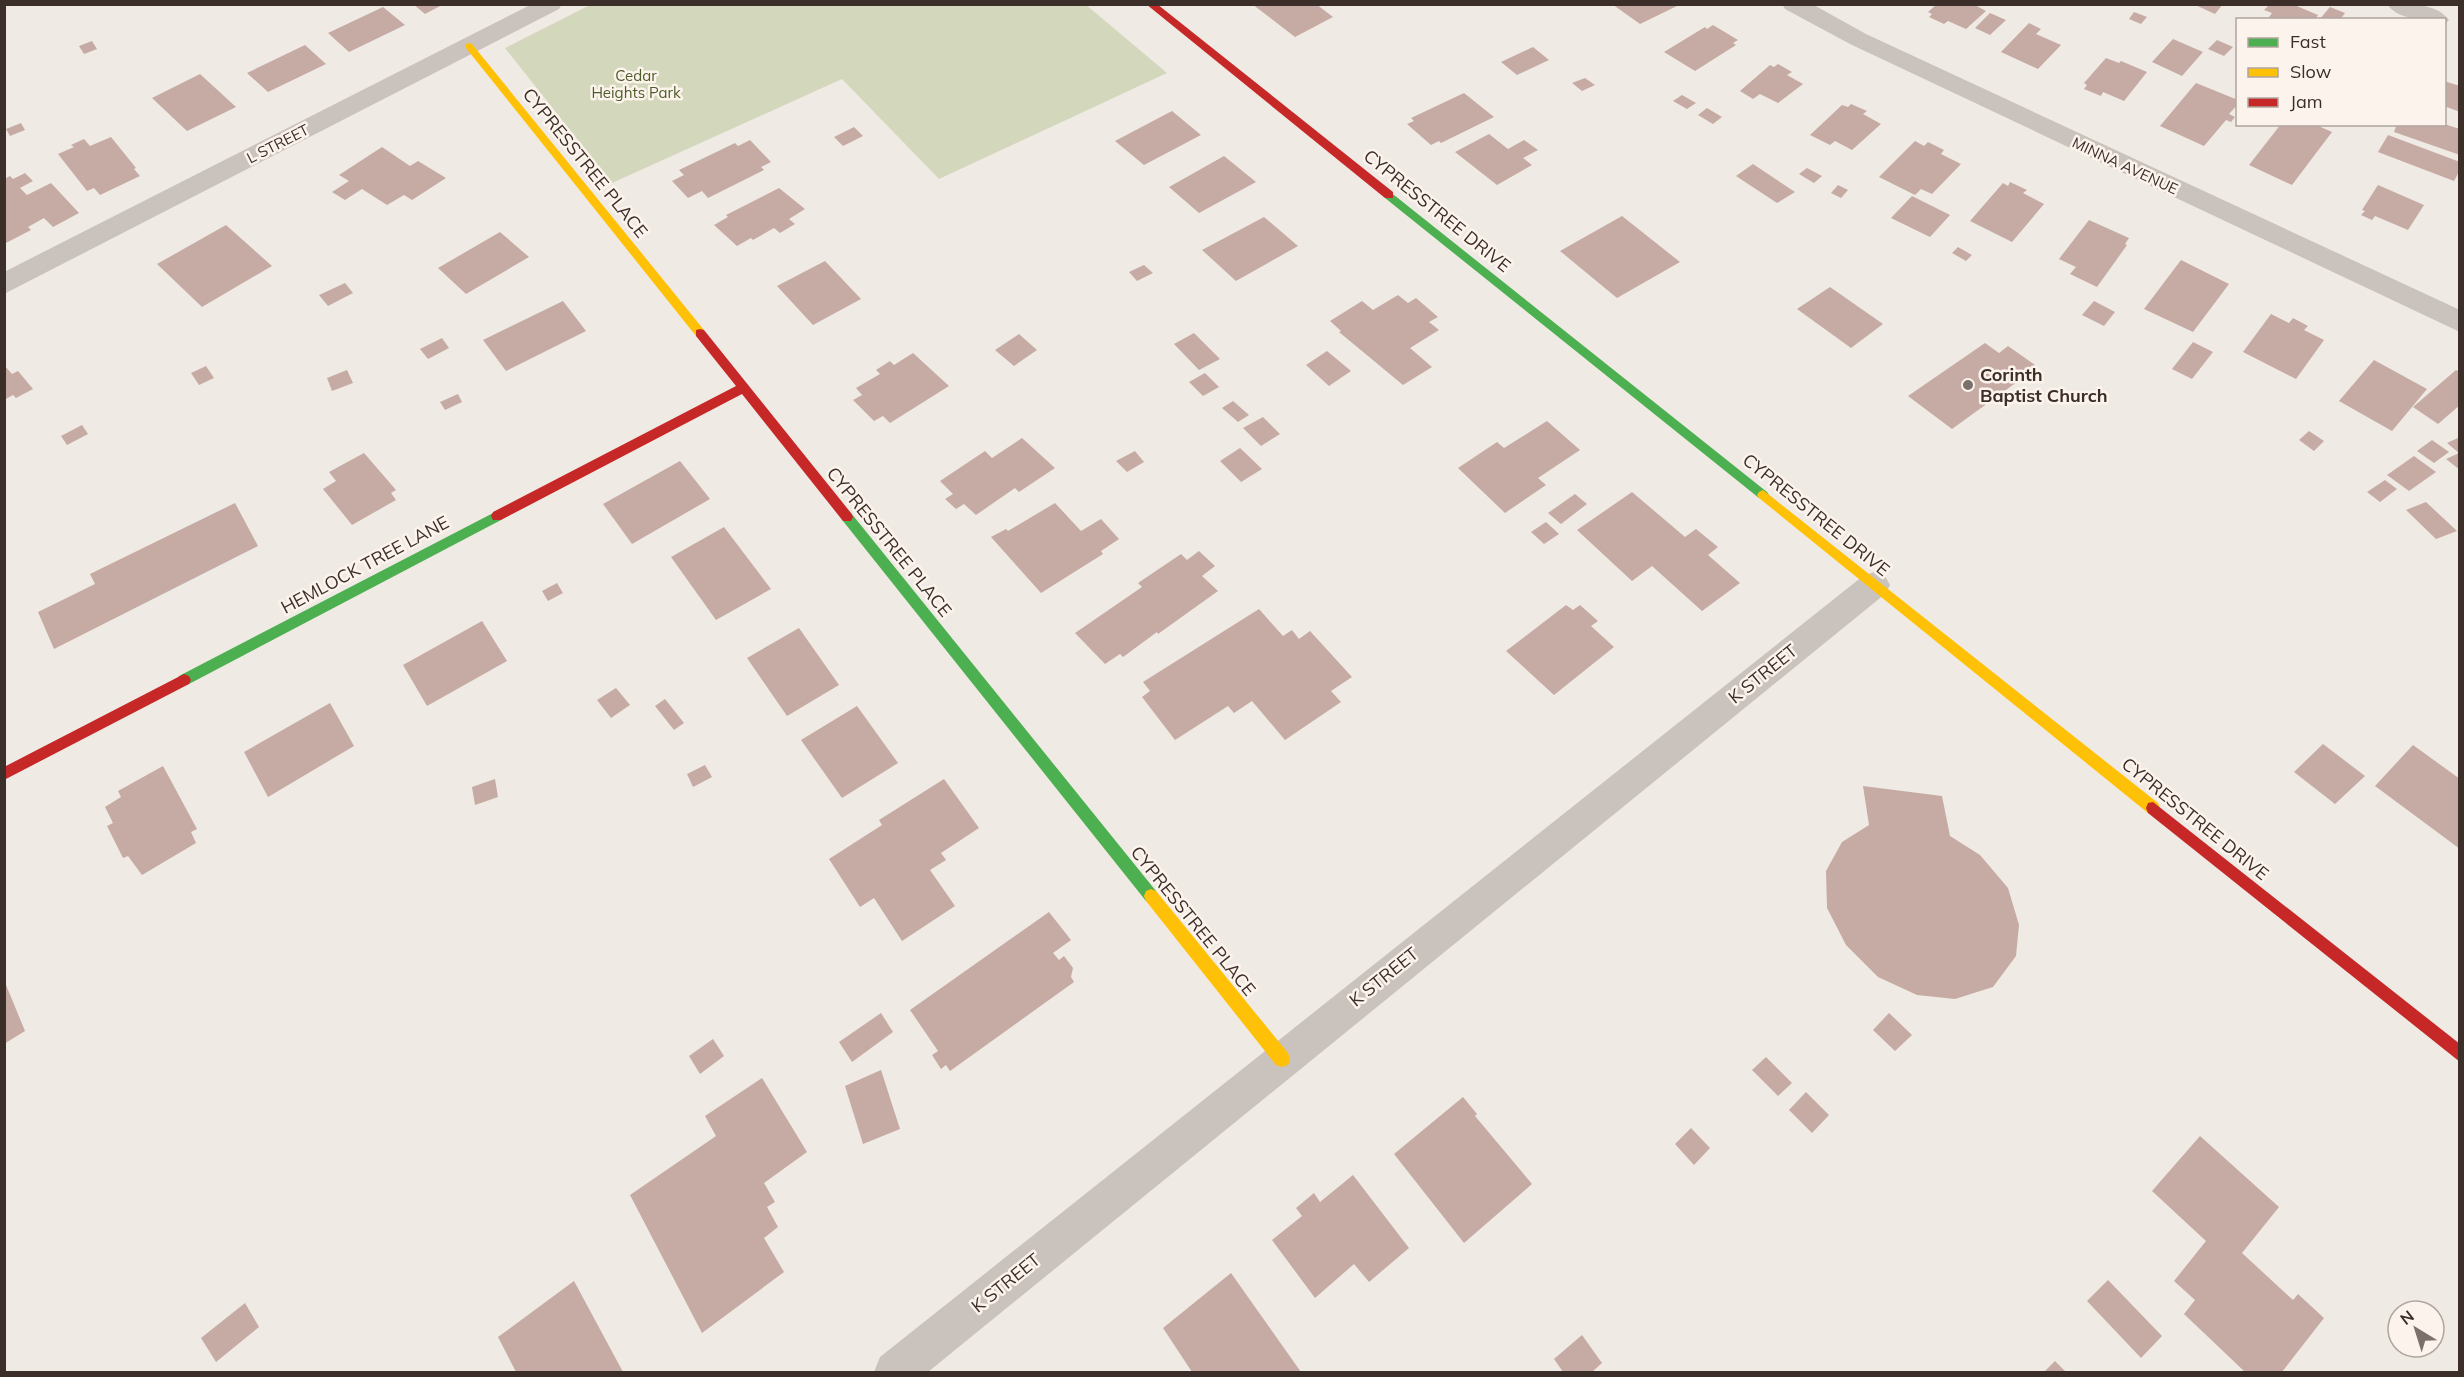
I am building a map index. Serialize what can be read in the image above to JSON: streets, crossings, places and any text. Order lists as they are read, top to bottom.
{
  "streets": {
    "street": [
      "L STREET",
      "CYPRESSTREE PLACE",
      "MINNA AVENUE",
      "CYPRESSTREE DRIVE",
      "HEMLOCK TREE LANE",
      "K STREET"
    ]
  },
  "crossings": [
    ["L STREET", "CYPRESSTREE PLACE"],
    ["CYPRESSTREE PLACE", "HEMLOCK TREE LANE"],
    ["CYPRESSTREE PLACE", "K STREET"],
    ["CYPRESSTREE DRIVE", "K STREET"]
  ],
  "parks": ["Cedar Heights Park"],
  "places": ["Corinth Baptist Church"],
  "legend": ["Fast", "Slow", "Jam"],
  "north": "top left"
}
